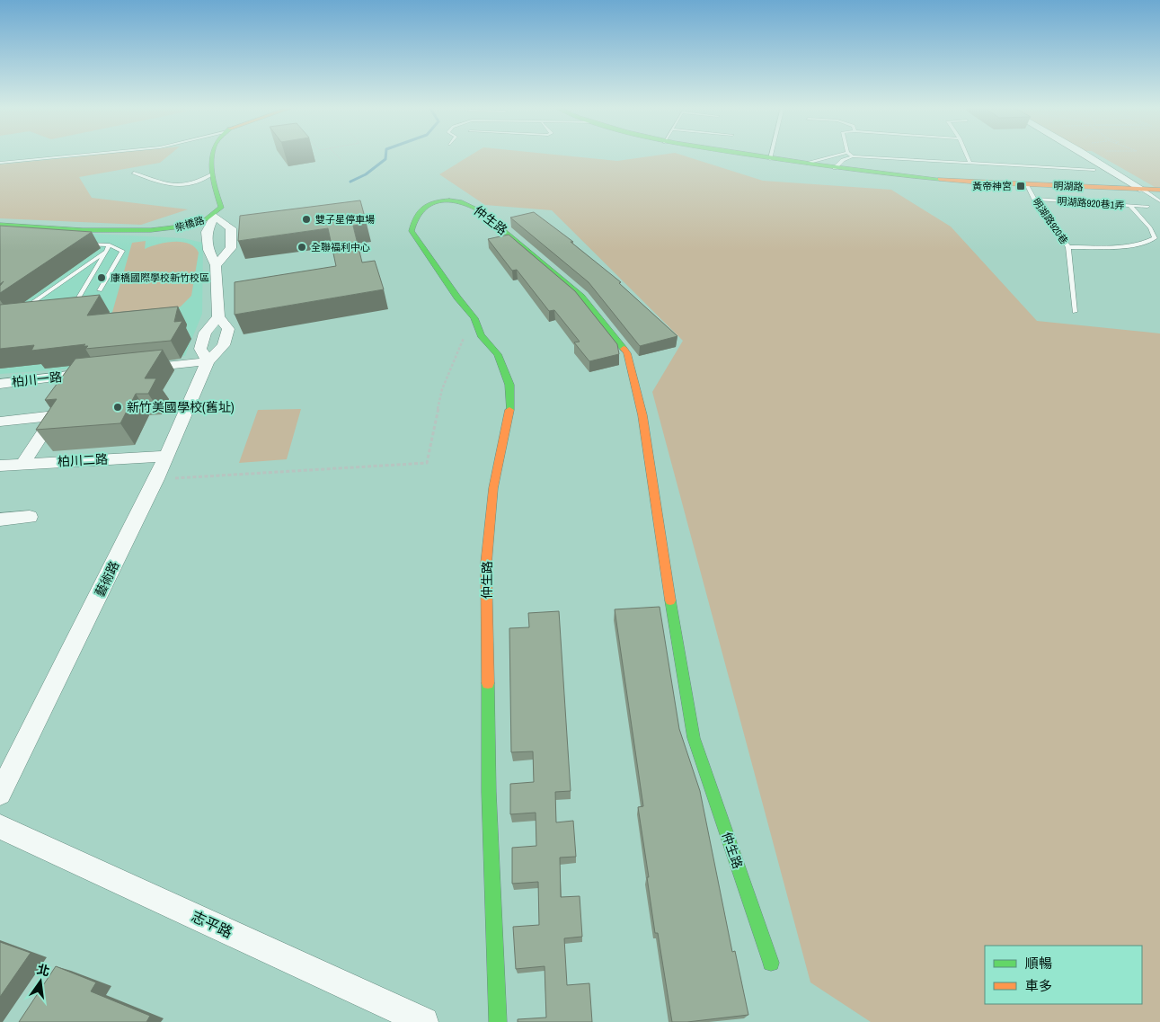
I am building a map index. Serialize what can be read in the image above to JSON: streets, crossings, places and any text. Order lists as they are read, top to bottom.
{
  "streets": {
    "street": [
      "明湖路",
      "仲生路",
      "柴橋路",
      "柏川一路",
      "柏川二路",
      "藝術路",
      "志平路"
    ],
    "lane": ["明湖路920巷1弄", "明湖路920巷"]
  },
  "crossings": [
    ["明湖路", "明湖路920巷"],
    ["明湖路920巷1弄", "明湖路920巷"],
    ["柴橋路", "藝術路"],
    ["柏川二路", "藝術路"]
  ],
  "places": {
    "transit": ["黃帝神宮"],
    "other": [
      "雙子星停車場",
      "全聯福利中心",
      "康橋國際學校新竹校區",
      "新竹美國學校(舊址)"
    ]
  },
  "legend": ["順暢", "車多"],
  "north": "top"
}
